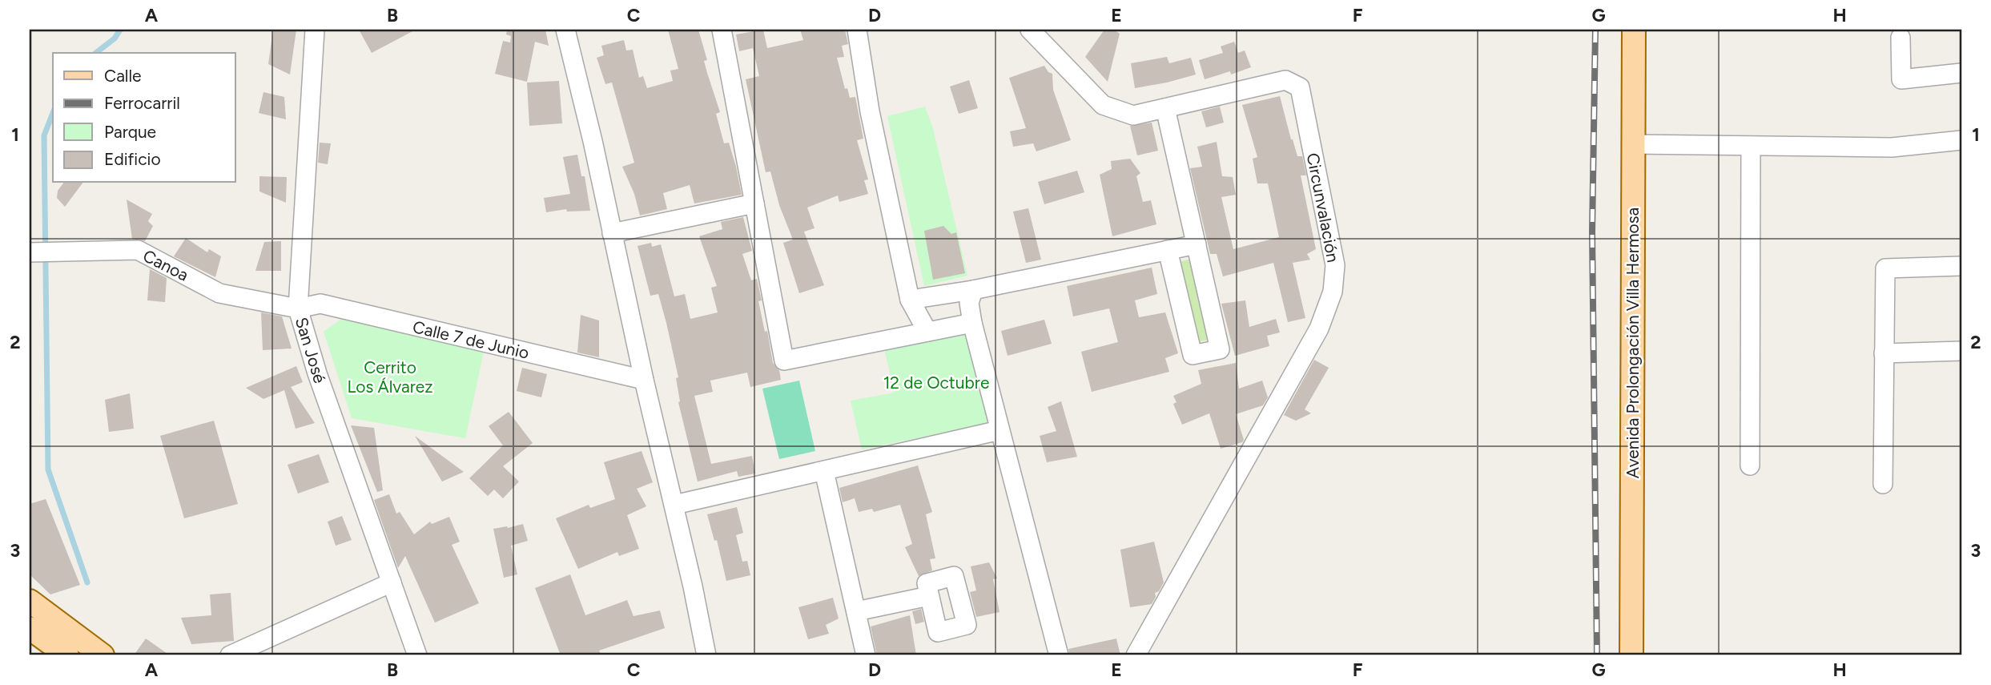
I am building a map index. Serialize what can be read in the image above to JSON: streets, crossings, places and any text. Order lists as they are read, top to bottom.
{
  "streets": {
    "main road": ["Avenida Prolongación Villa Hermosa"],
    "street": [
      "Circunvalación",
      "Canoa",
      "Calle 7 de Junio",
      "San José"
    ]
  },
  "crossings": [
    ["Canoa", "Calle 7 de Junio"],
    ["Canoa", "San José"],
    ["Calle 7 de Junio", "San José"]
  ],
  "parks": ["Cerrito Los Álvarez", "12 de Octubre"],
  "legend": [
    "Calle",
    "Ferrocarril",
    "Parque",
    "Edificio"
  ],
  "grid": {
    "columns": [
      "A",
      "B",
      "C",
      "D",
      "E",
      "F",
      "G",
      "H"
    ],
    "rows": ["1", "2", "3"]
  }
}
